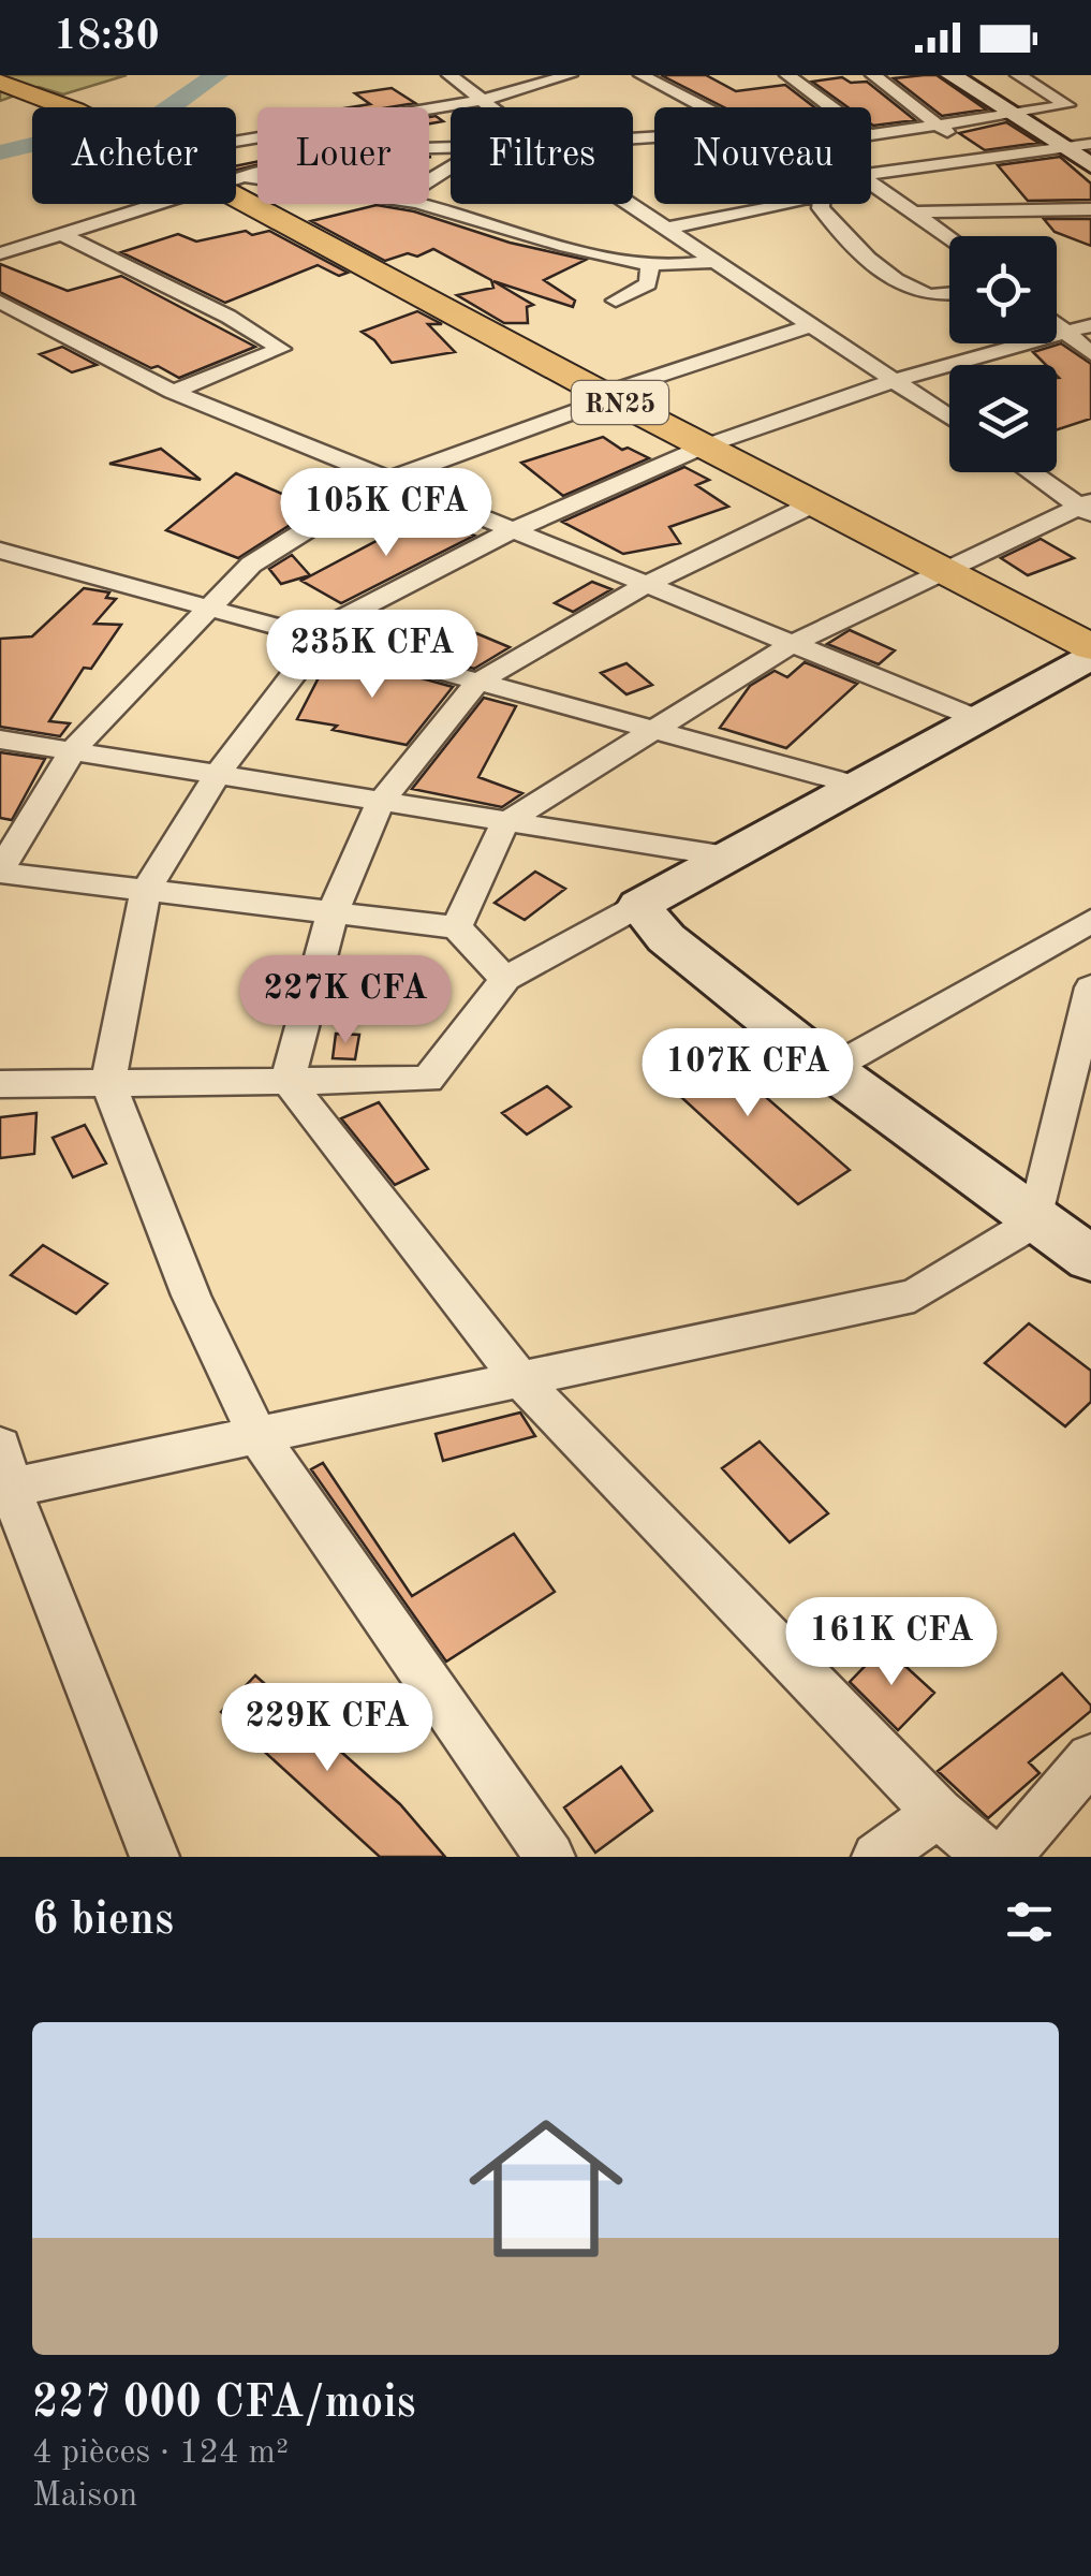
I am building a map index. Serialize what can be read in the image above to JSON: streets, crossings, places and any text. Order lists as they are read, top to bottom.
{
  "streets": {
    "main road": ["RN25"]
  },
  "page": {
    "status": "18:30",
    "chip": [
      "Acheter",
      "Louer",
      "Filtres",
      "Nouveau"
    ],
    "price": [
      "105K CFA",
      "235K CFA",
      "227K CFA",
      "107K CFA",
      "161K CFA",
      "229K CFA"
    ],
    "heading": "6 biens",
    "list": [
      {
        "name": "227 000 CFA/mois",
        "note": "4 pièces · 124 m² · Maison"
      }
    ]
  }
}
